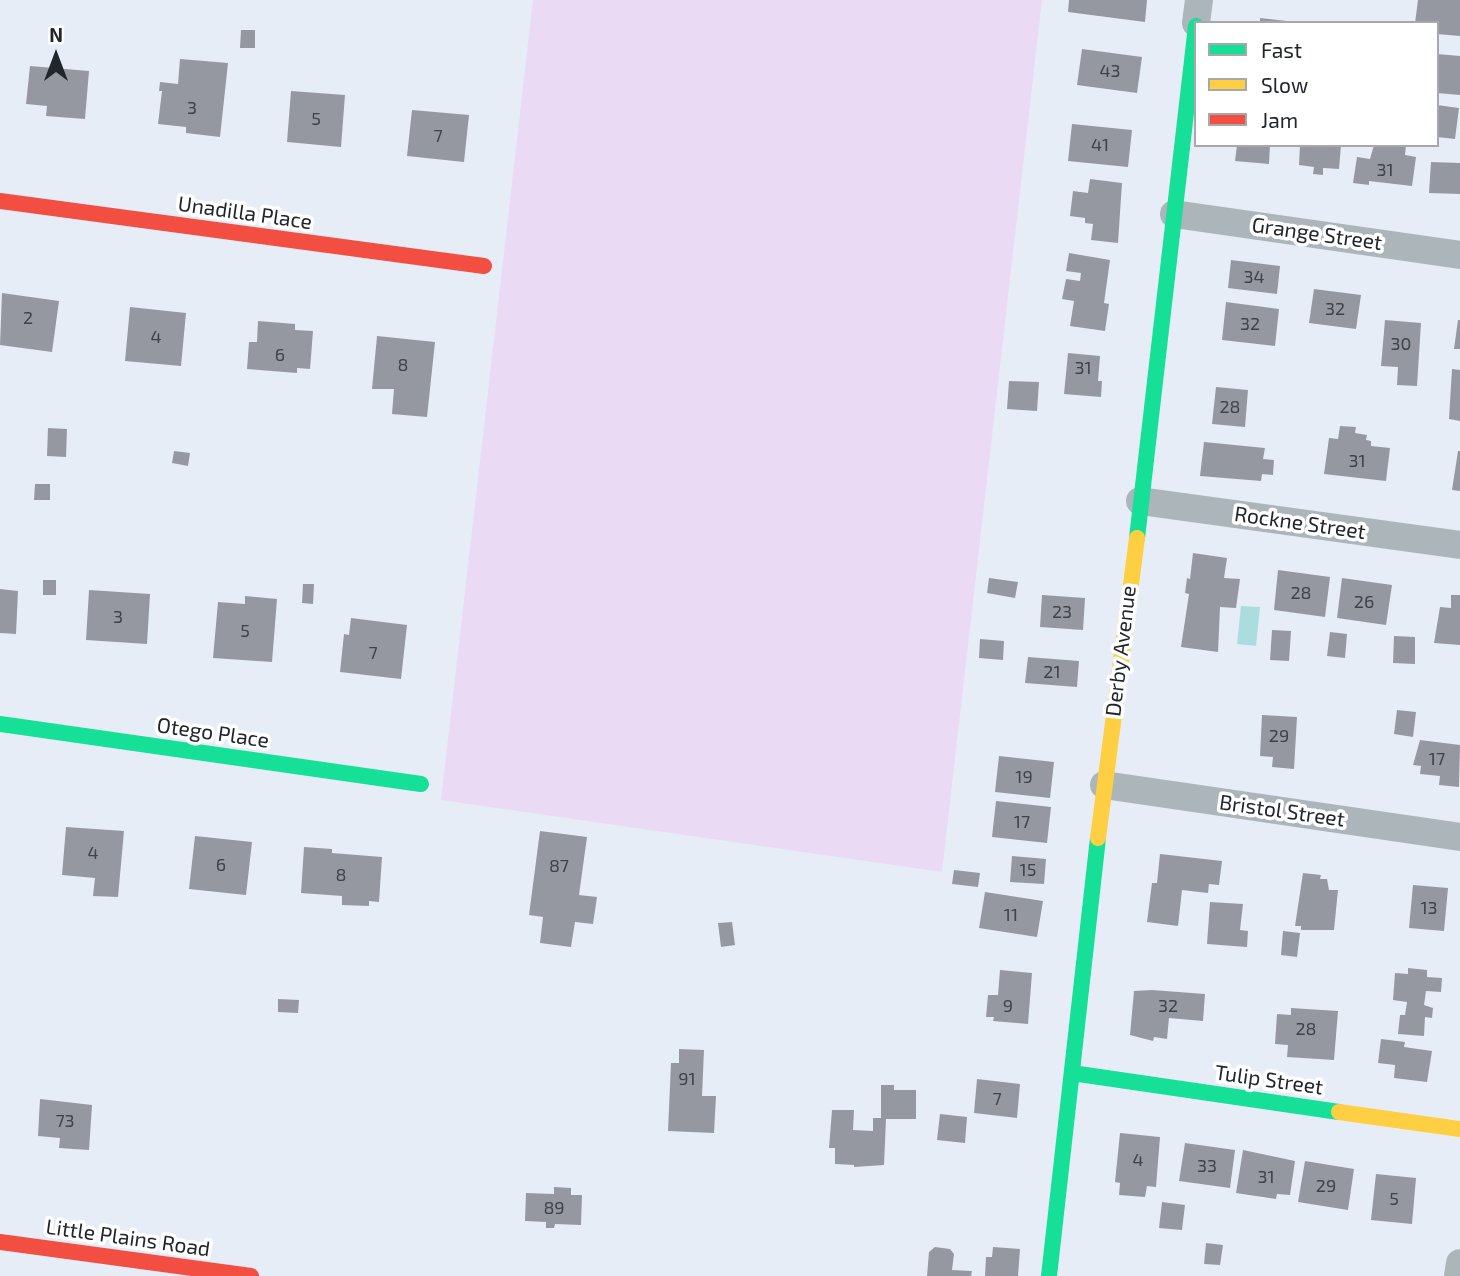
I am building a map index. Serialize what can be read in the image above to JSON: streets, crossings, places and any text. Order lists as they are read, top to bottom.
{
  "streets": {
    "street": [
      "Unadilla Place",
      "Grange Street",
      "Rockne Street",
      "Derby Avenue",
      "Otego Place",
      "Bristol Street",
      "Tulip Street",
      "Little Plains Road"
    ]
  },
  "crossings": [
    ["Grange Street", "Derby Avenue"],
    ["Rockne Street", "Derby Avenue"],
    ["Derby Avenue", "Bristol Street"],
    ["Derby Avenue", "Tulip Street"]
  ],
  "house_numbers": [
    "43",
    "3",
    "5",
    "7",
    "41",
    "31",
    "34",
    "32",
    "2",
    "32",
    "4",
    "30",
    "6",
    "8",
    "31",
    "28",
    "31",
    "28",
    "26",
    "23",
    "3",
    "5",
    "7",
    "21",
    "29",
    "17",
    "19",
    "17",
    "4",
    "6",
    "87",
    "15",
    "8",
    "13",
    "11",
    "9",
    "32",
    "28",
    "91",
    "7",
    "73",
    "4",
    "33",
    "31",
    "29",
    "5",
    "89"
  ],
  "legend": ["Fast", "Slow", "Jam"],
  "north": "top"
}
